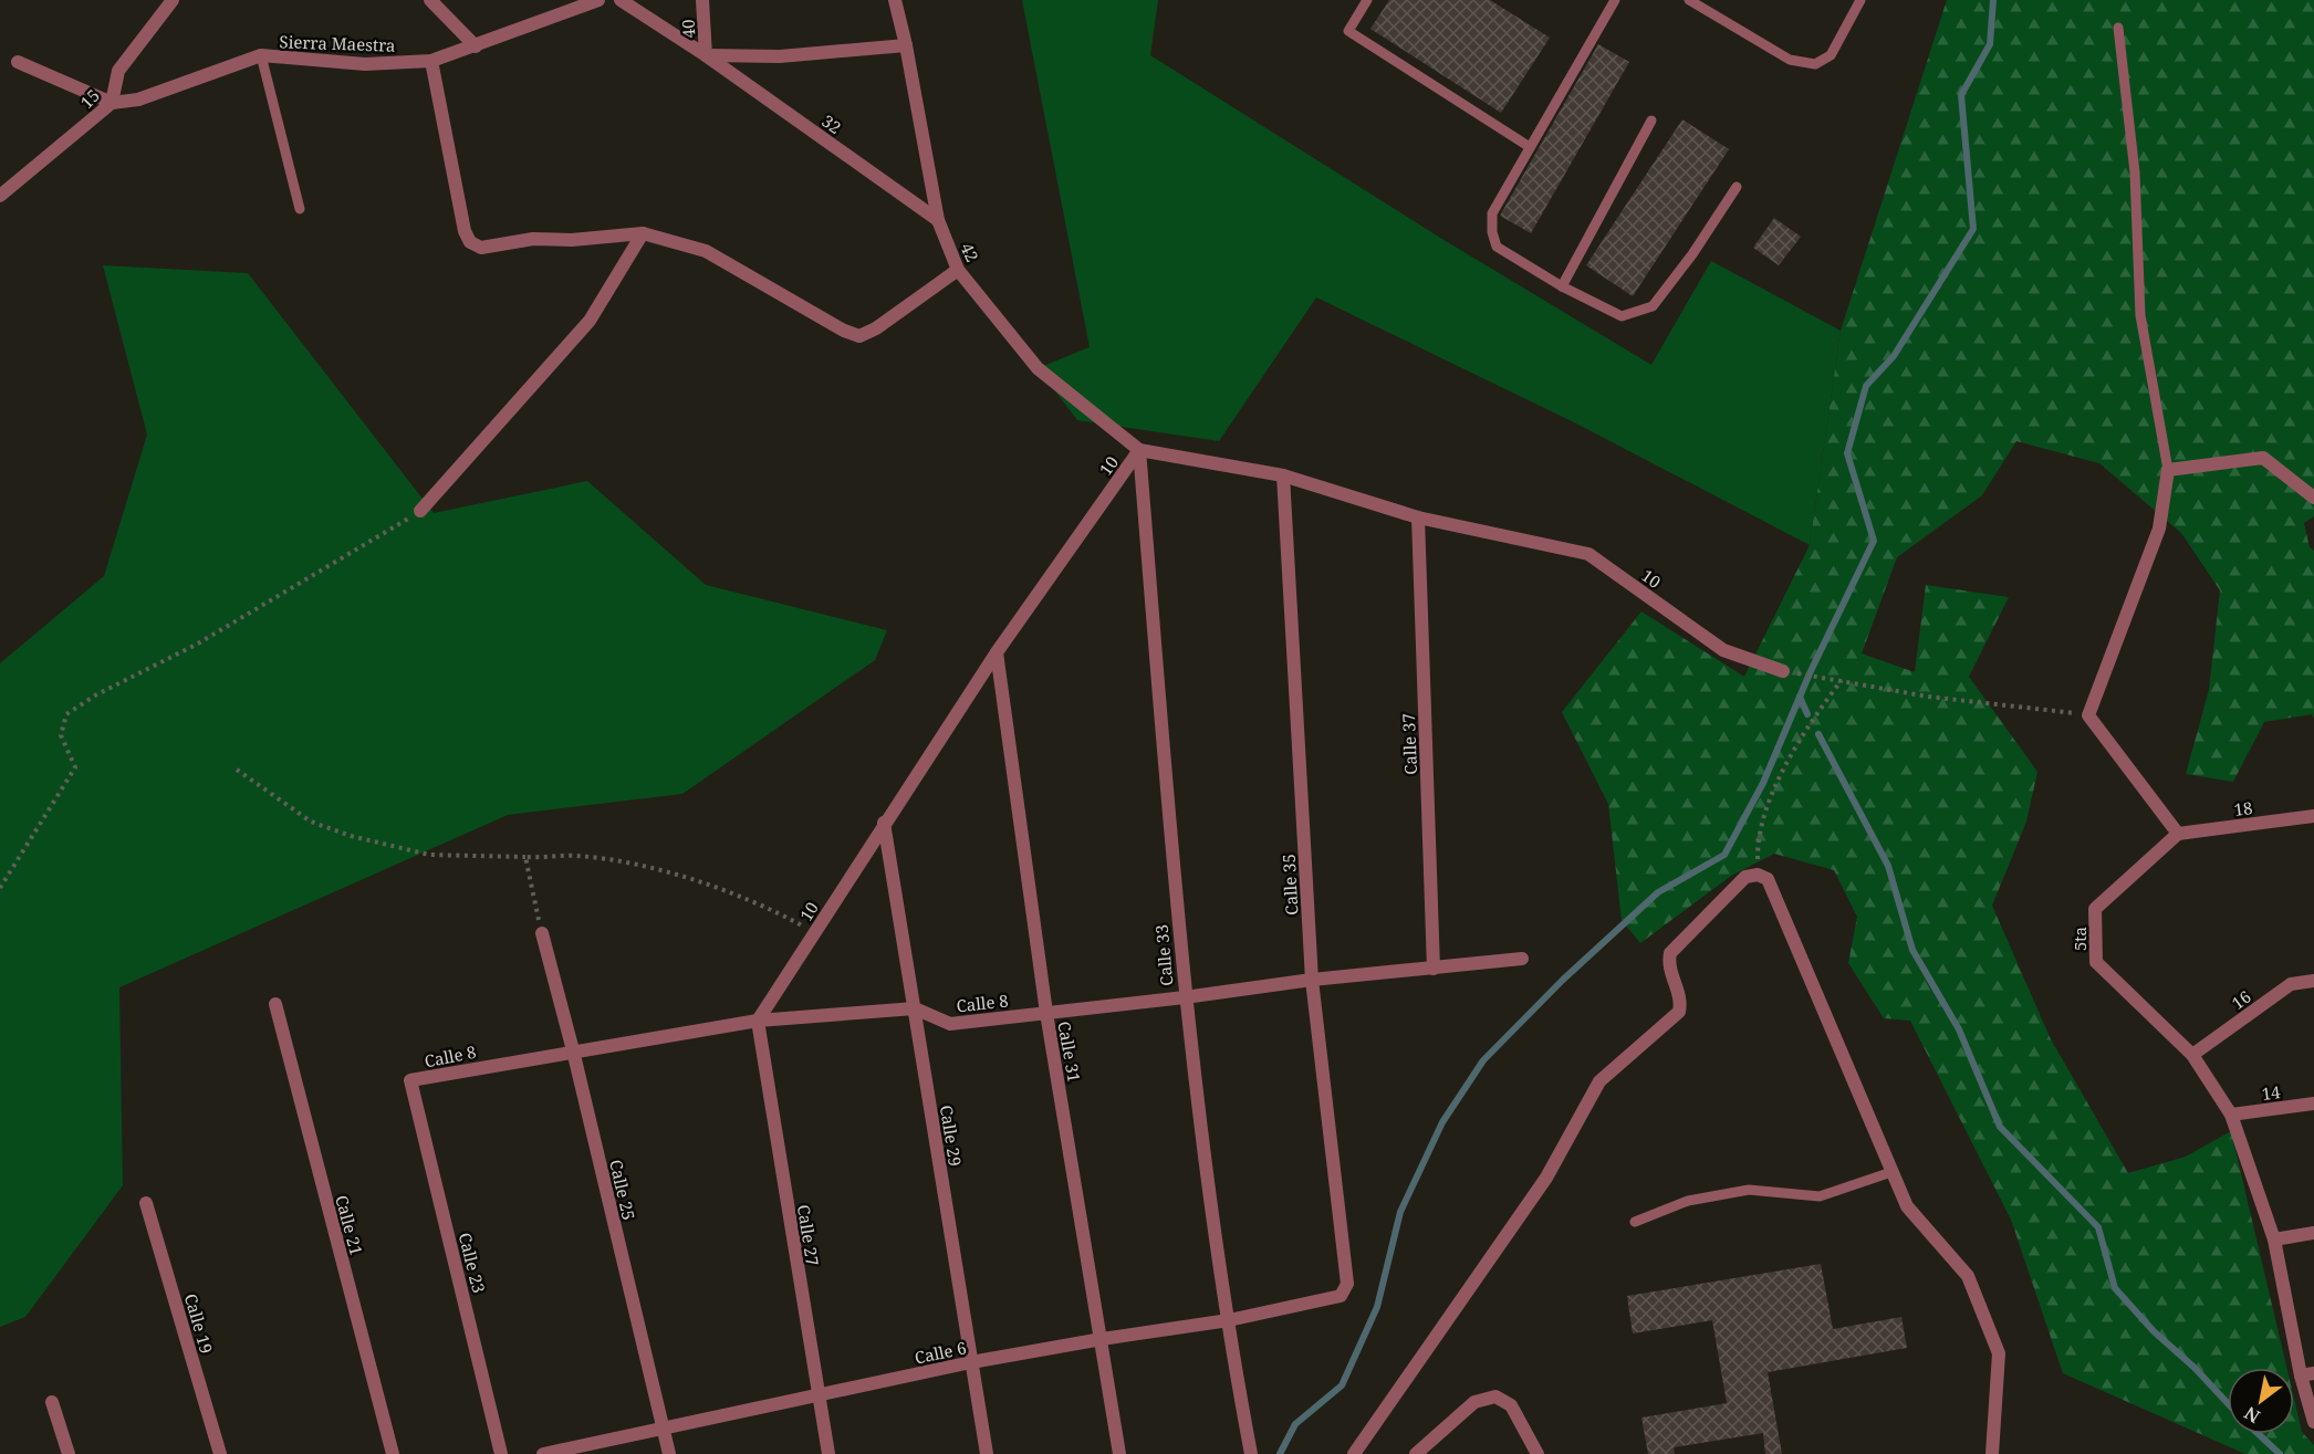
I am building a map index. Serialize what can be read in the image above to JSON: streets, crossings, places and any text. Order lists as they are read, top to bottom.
{
  "streets": {
    "street": [
      "40",
      "Sierra Maestra",
      "15",
      "32",
      "42",
      "10",
      "Calle 37",
      "18",
      "Calle 35",
      "5ta",
      "Calle 33",
      "16",
      "Calle 8",
      "Calle 31",
      "14",
      "Calle 29",
      "Calle 25",
      "Calle 21",
      "Calle 27",
      "Calle 23",
      "Calle 19",
      "Calle 6"
    ]
  },
  "crossings": [
    ["40", "32"],
    ["Sierra Maestra", "15"],
    ["32", "42"],
    ["42", "10"],
    ["42", "Calle 33"],
    ["10", "Calle 37"],
    ["10", "Calle 35"],
    ["10", "Calle 33"],
    ["10", "Calle 8"],
    ["10", "Calle 31"],
    ["10", "Calle 29"],
    ["10", "Calle 27"],
    ["Calle 37", "Calle 8"],
    ["18", "5ta"],
    ["Calle 35", "Calle 8"],
    ["Calle 35", "Calle 6"],
    ["5ta", "16"],
    ["5ta", "14"],
    ["Calle 33", "Calle 8"],
    ["Calle 33", "Calle 6"],
    ["Calle 8", "Calle 31"],
    ["Calle 8", "Calle 29"],
    ["Calle 8", "Calle 25"],
    ["Calle 8", "Calle 27"],
    ["Calle 8", "Calle 23"],
    ["Calle 31", "Calle 6"],
    ["Calle 29", "Calle 6"],
    ["Calle 25", "Calle 6"],
    ["Calle 27", "Calle 6"]
  ],
  "north": "bottom left"
}
